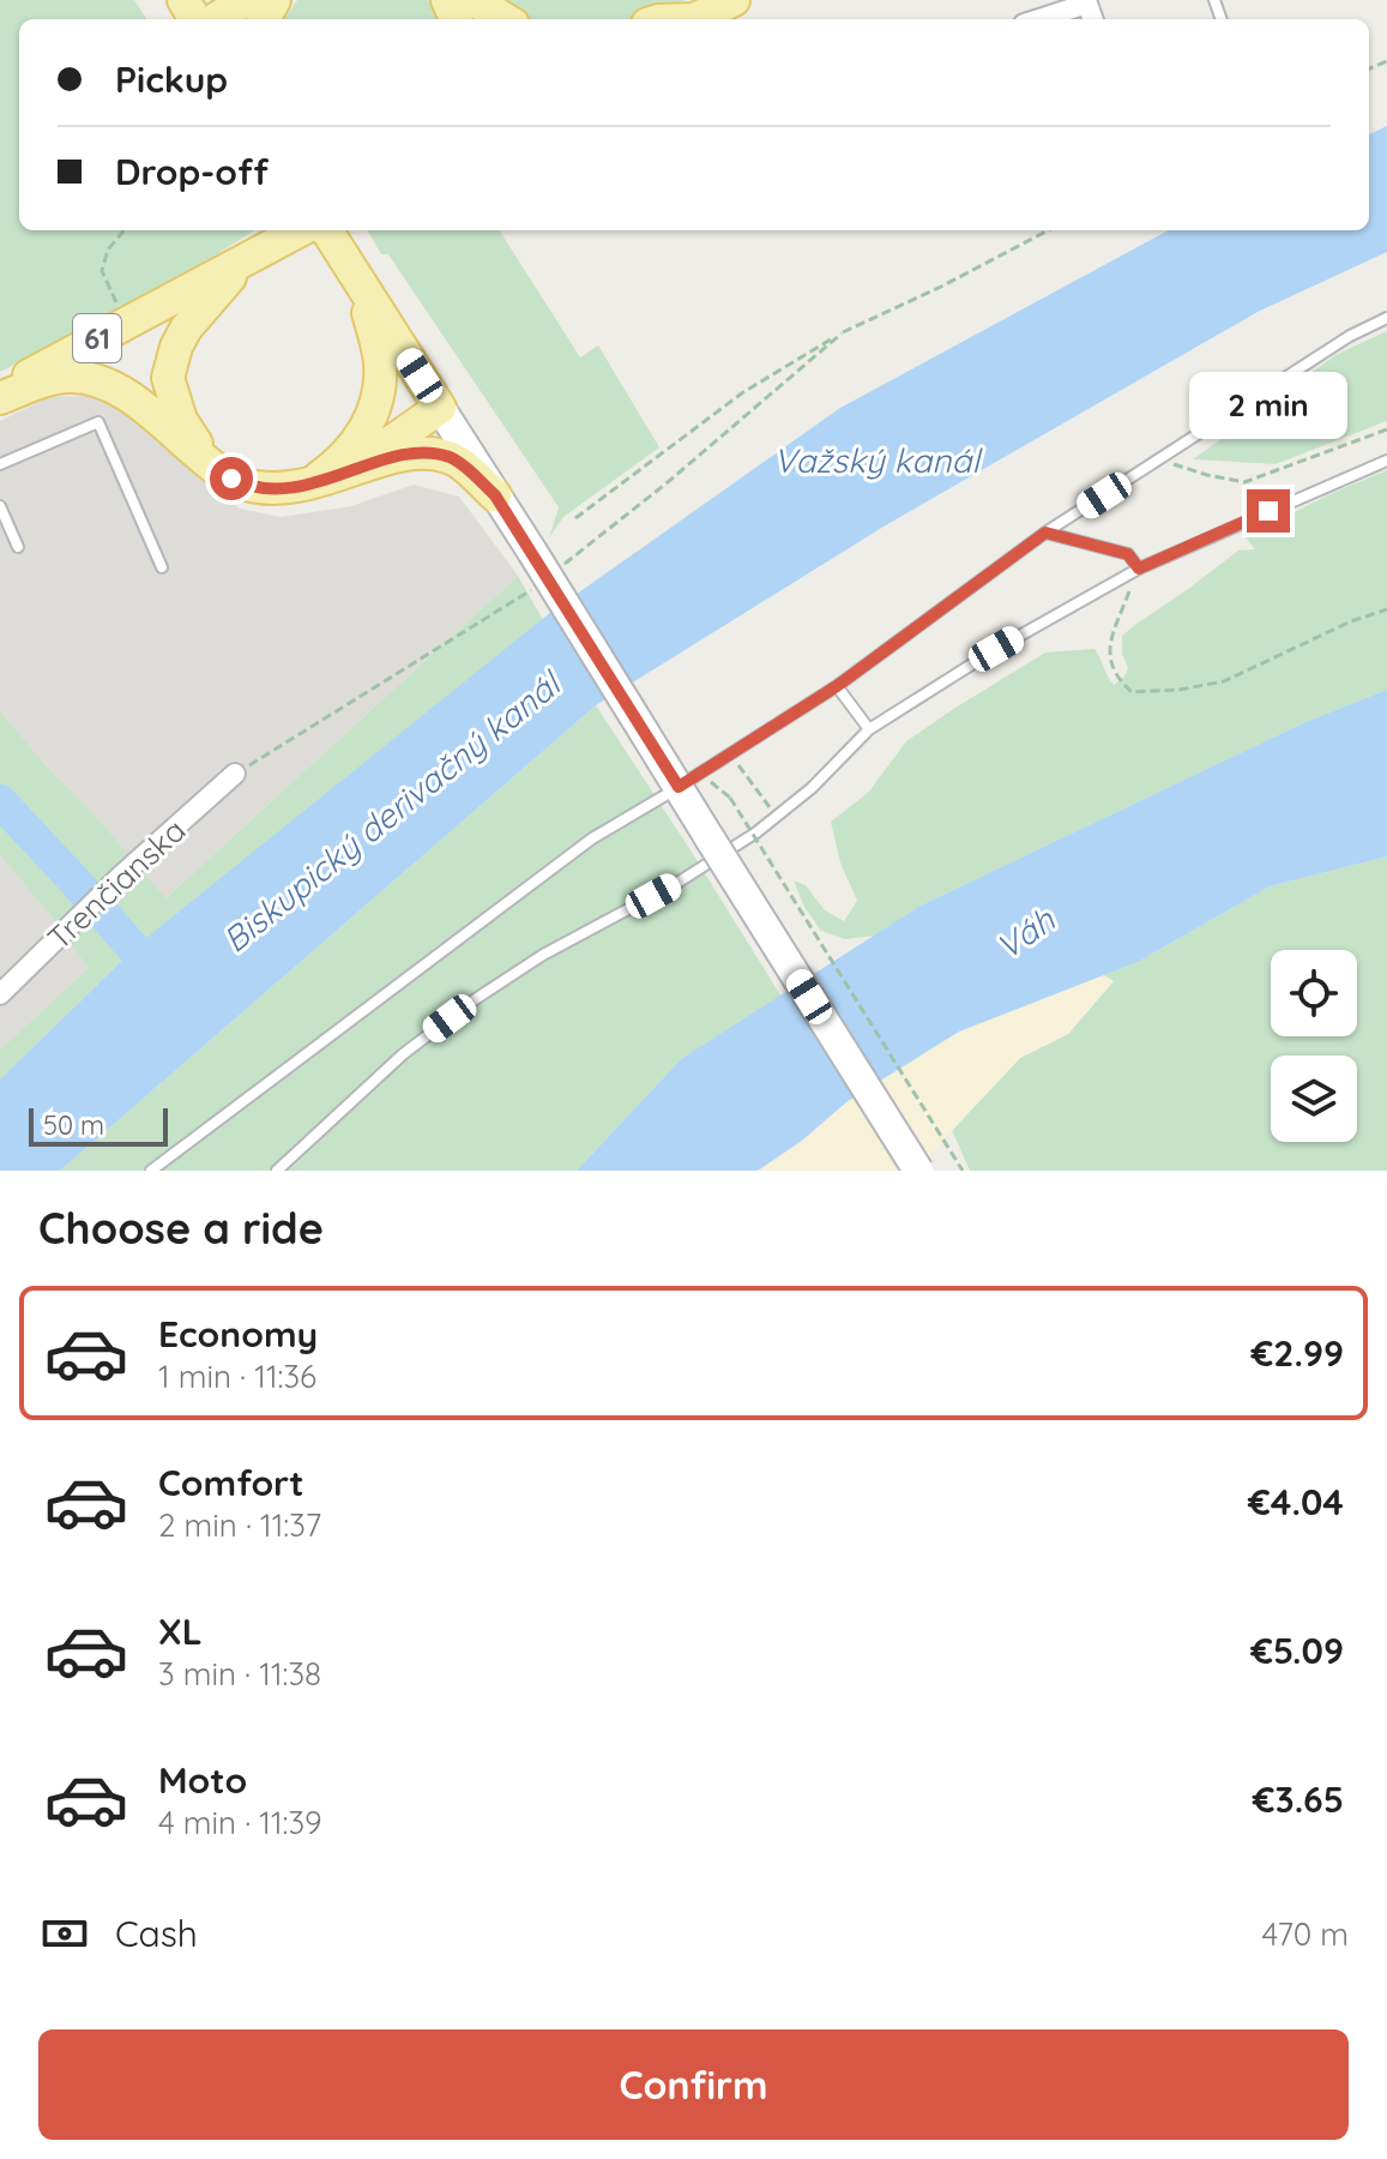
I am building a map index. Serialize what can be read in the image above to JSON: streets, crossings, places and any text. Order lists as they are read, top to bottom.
{
  "streets": {
    "main road": ["61"],
    "street": ["Trenčianska"]
  },
  "water": ["Važský kanál", "Biskupický derivačný kanál", "Váh"],
  "scale_bar": "50 m",
  "page": {
    "banner": ["Pickup", "Drop-off"],
    "bubble": "2 min",
    "scale": "50 m",
    "heading": "Choose a ride",
    "list": [
      {
        "name": "Economy",
        "note": "1 min · 11:36",
        "value": "€2.99"
      },
      {
        "name": "Comfort",
        "note": "2 min · 11:37",
        "value": "€4.04"
      },
      {
        "name": "XL",
        "note": "3 min · 11:38",
        "value": "€5.09"
      },
      {
        "name": "Moto",
        "note": "4 min · 11:39",
        "value": "€3.65"
      }
    ],
    "pay": ["Cash", "470 m"],
    "buttons": "Confirm"
  }
}
